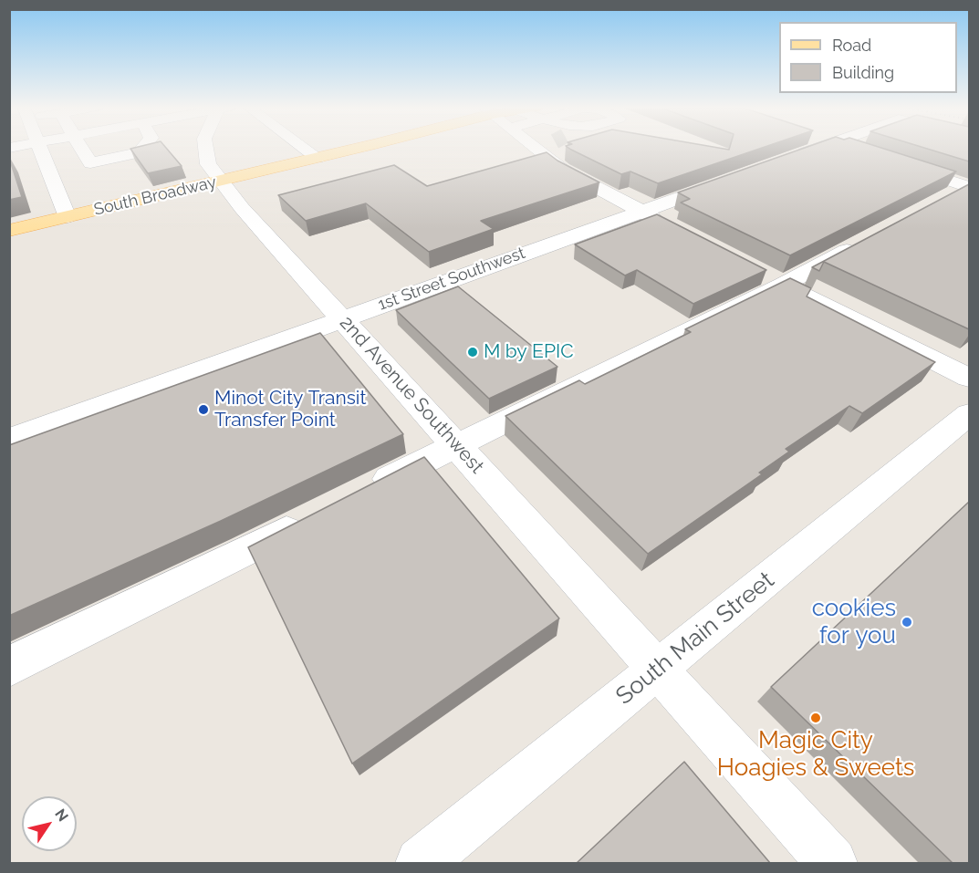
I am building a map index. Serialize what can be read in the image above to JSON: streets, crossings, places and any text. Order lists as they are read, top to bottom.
{
  "streets": {
    "main road": ["South Broadway"],
    "street": ["1st Street Southwest", "2nd Avenue Southwest", "South Main Street"]
  },
  "crossings": [
    ["South Broadway", "2nd Avenue Southwest"],
    ["1st Street Southwest", "2nd Avenue Southwest"],
    ["2nd Avenue Southwest", "South Main Street"]
  ],
  "places": [
    "M by EPIC",
    "Minot City Transit Transfer Point",
    "cookies for you",
    "Magic City Hoagies & Sweets"
  ],
  "legend": ["Road", "Building"],
  "north": "top right"
}
